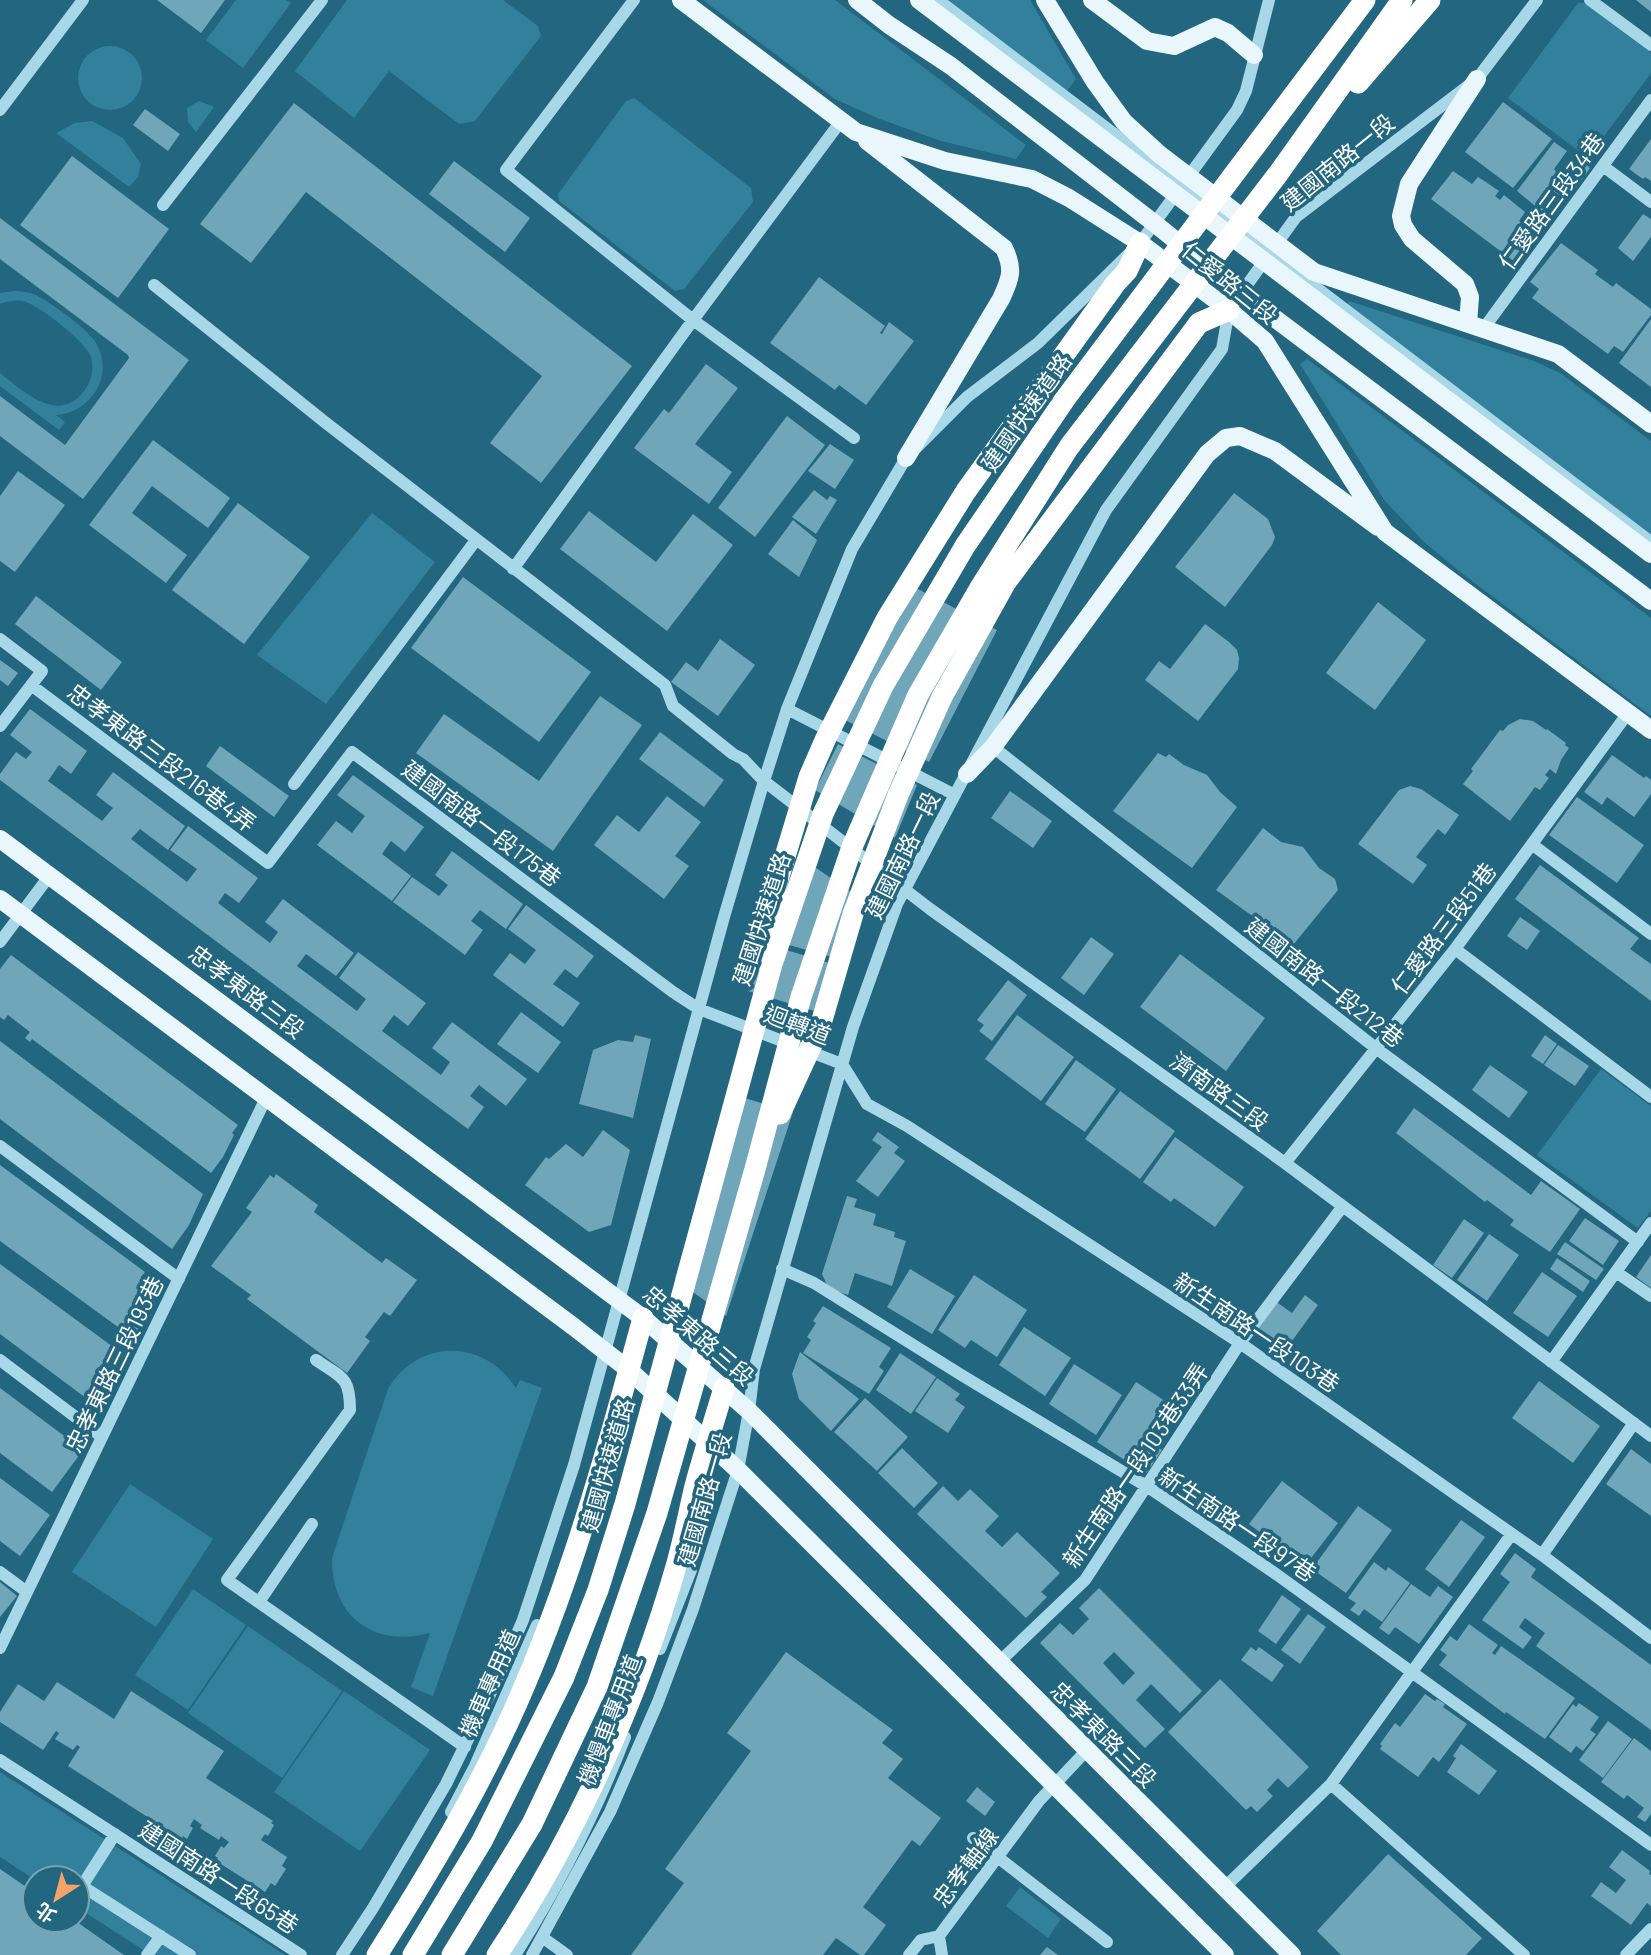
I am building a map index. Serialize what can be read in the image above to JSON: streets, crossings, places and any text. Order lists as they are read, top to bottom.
{
  "streets": {
    "highway": ["建國快速道路"],
    "main road": ["仁愛路三段", "忠孝東路三段"],
    "street": [
      "建國南路一段",
      "仁愛路三段34巷",
      "忠孝東路三段216巷4弄",
      "建國南路一段175巷",
      "仁愛路三段51巷",
      "建國南路一段212巷",
      "迴轉道",
      "濟南路三段",
      "新生南路一段103巷",
      "忠孝東路三段193巷",
      "新生南路一段103巷33弄",
      "新生南路一段97巷",
      "機車專用道",
      "機慢車專用道",
      "忠孝軸線",
      "建國南路一段65巷"
    ]
  },
  "crossings": [
    ["建國南路一段", "仁愛路三段"],
    ["建國南路一段", "忠孝東路三段"],
    ["建國南路一段", "迴轉道"],
    ["建國南路一段", "濟南路三段"],
    ["建國南路一段", "新生南路一段103巷"],
    ["建國南路一段", "新生南路一段97巷"],
    ["仁愛路三段34巷", "仁愛路三段"],
    ["仁愛路三段", "仁愛路三段51巷"],
    ["忠孝東路三段216巷4弄", "建國南路一段175巷"],
    ["建國南路一段175巷", "迴轉道"],
    ["仁愛路三段51巷", "建國南路一段212巷"],
    ["仁愛路三段51巷", "濟南路三段"],
    ["忠孝東路三段", "新生南路一段103巷33弄"],
    ["忠孝東路三段", "忠孝軸線"],
    ["迴轉道", "新生南路一段103巷"],
    ["濟南路三段", "新生南路一段103巷33弄"],
    ["新生南路一段103巷", "新生南路一段103巷33弄"],
    ["新生南路一段103巷33弄", "新生南路一段97巷"]
  ],
  "north": "bottom left"
}
